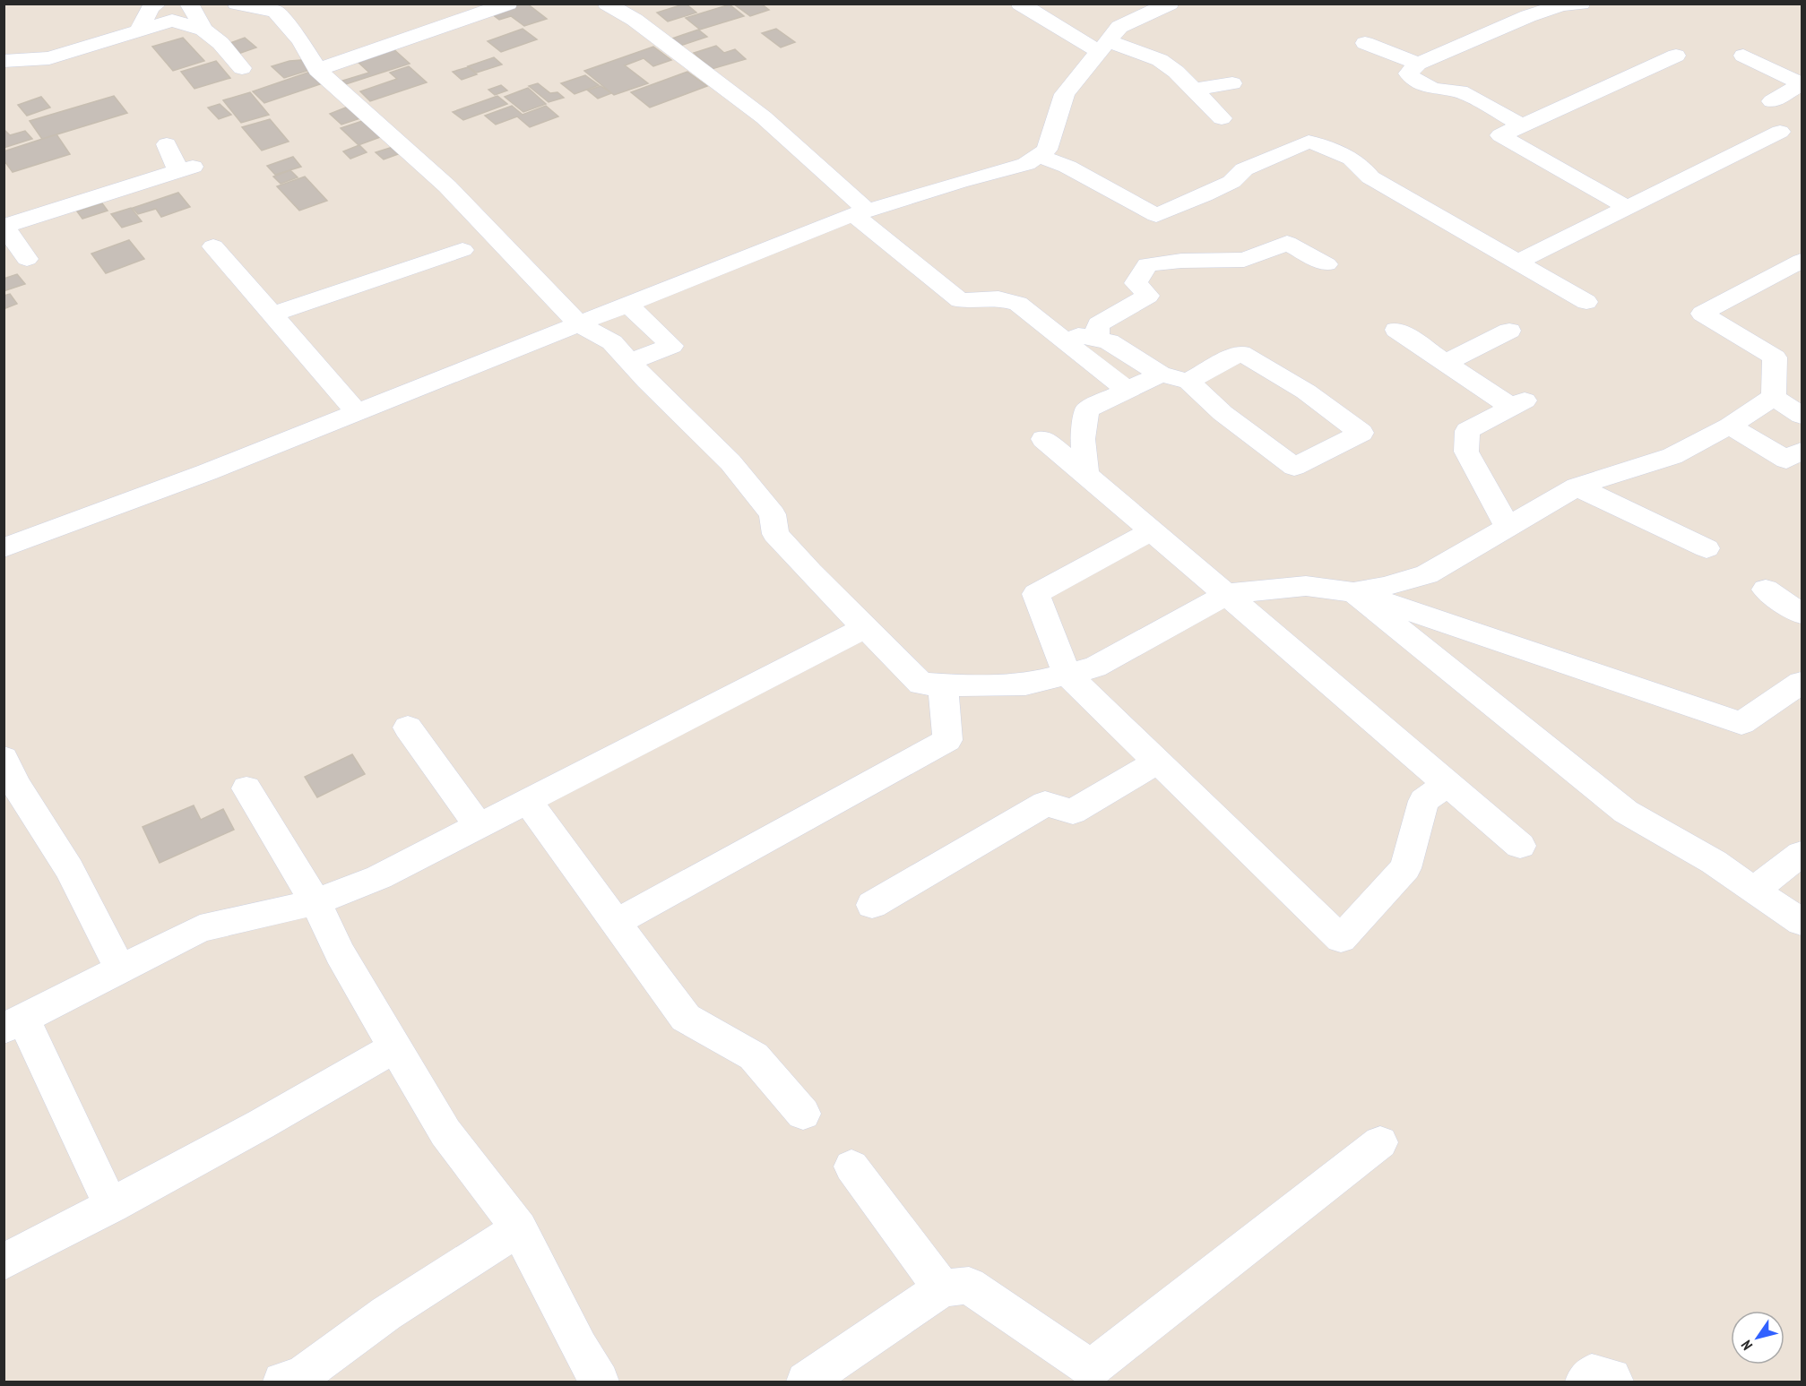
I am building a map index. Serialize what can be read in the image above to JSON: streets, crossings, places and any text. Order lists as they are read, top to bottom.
{
  "north": "bottom left"
}
